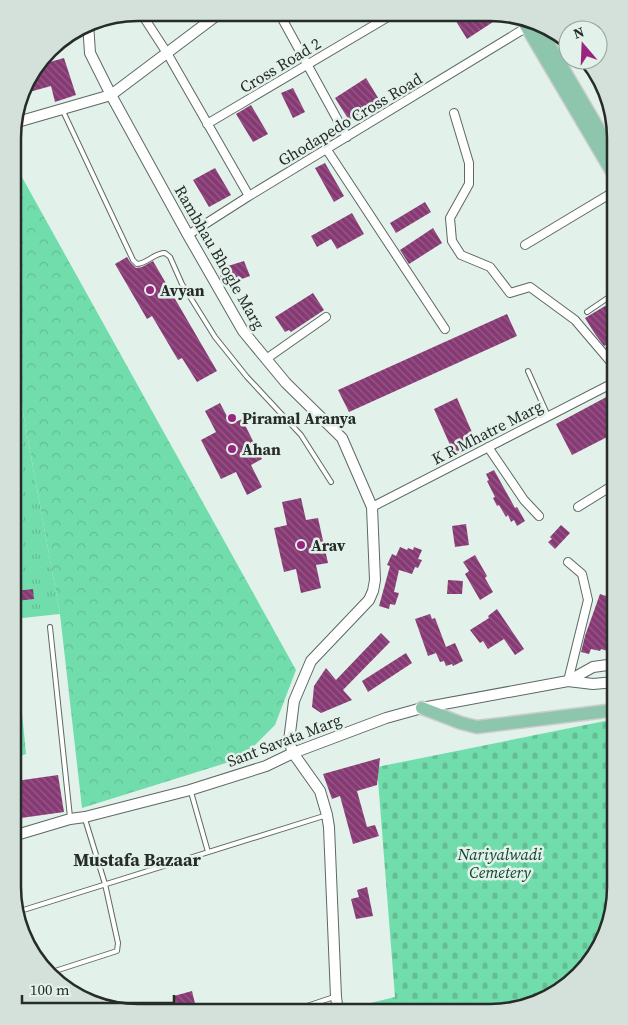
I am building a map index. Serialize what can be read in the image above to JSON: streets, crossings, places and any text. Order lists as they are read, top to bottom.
{
  "streets": {
    "street": [
      "Cross Road 2",
      "Ghodapedo Cross Road",
      "Rambhau Bhogle Marg",
      "K R Mhatre Marg",
      "Sant Savata Marg"
    ]
  },
  "crossings": [
    ["Ghodapedo Cross Road", "Rambhau Bhogle Marg"],
    ["Rambhau Bhogle Marg", "K R Mhatre Marg"],
    ["Rambhau Bhogle Marg", "Sant Savata Marg"]
  ],
  "districts": ["Mustafa Bazaar"],
  "parks": ["Nariyalwadi Cemetery"],
  "places": [
    "Avyan",
    "Piramal Aranya",
    "Ahan",
    "Arav"
  ],
  "scale_bar": "100 m",
  "north": "top"
}
